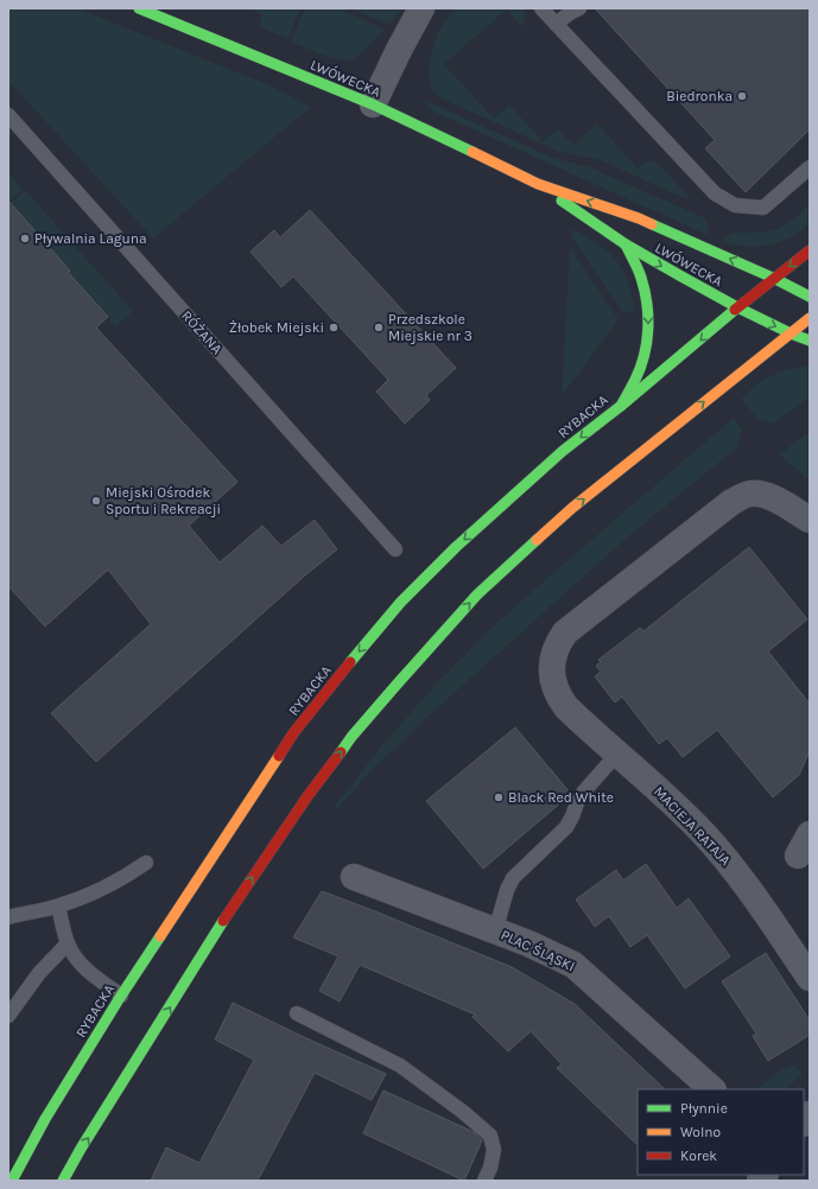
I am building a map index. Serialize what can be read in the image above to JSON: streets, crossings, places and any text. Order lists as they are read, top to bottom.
{
  "streets": {
    "main road": ["LWÓWECKA", "RYBACKA"],
    "street": ["MACIEJA RATAJA", "PLAC ŚLĄSKI"],
    "lane": ["RÓŻANA"]
  },
  "crossings": [
    ["LWÓWECKA", "RYBACKA"]
  ],
  "places": [
    "Biedronka",
    "Pływalnia Laguna",
    "Żłobek Miejski",
    "Przedszkole Miejskie nr 3",
    "Miejski Ośrodek Sportu i Rekreacji",
    "Black Red White"
  ],
  "legend": ["Płynnie", "Wolno", "Korek"]
}
